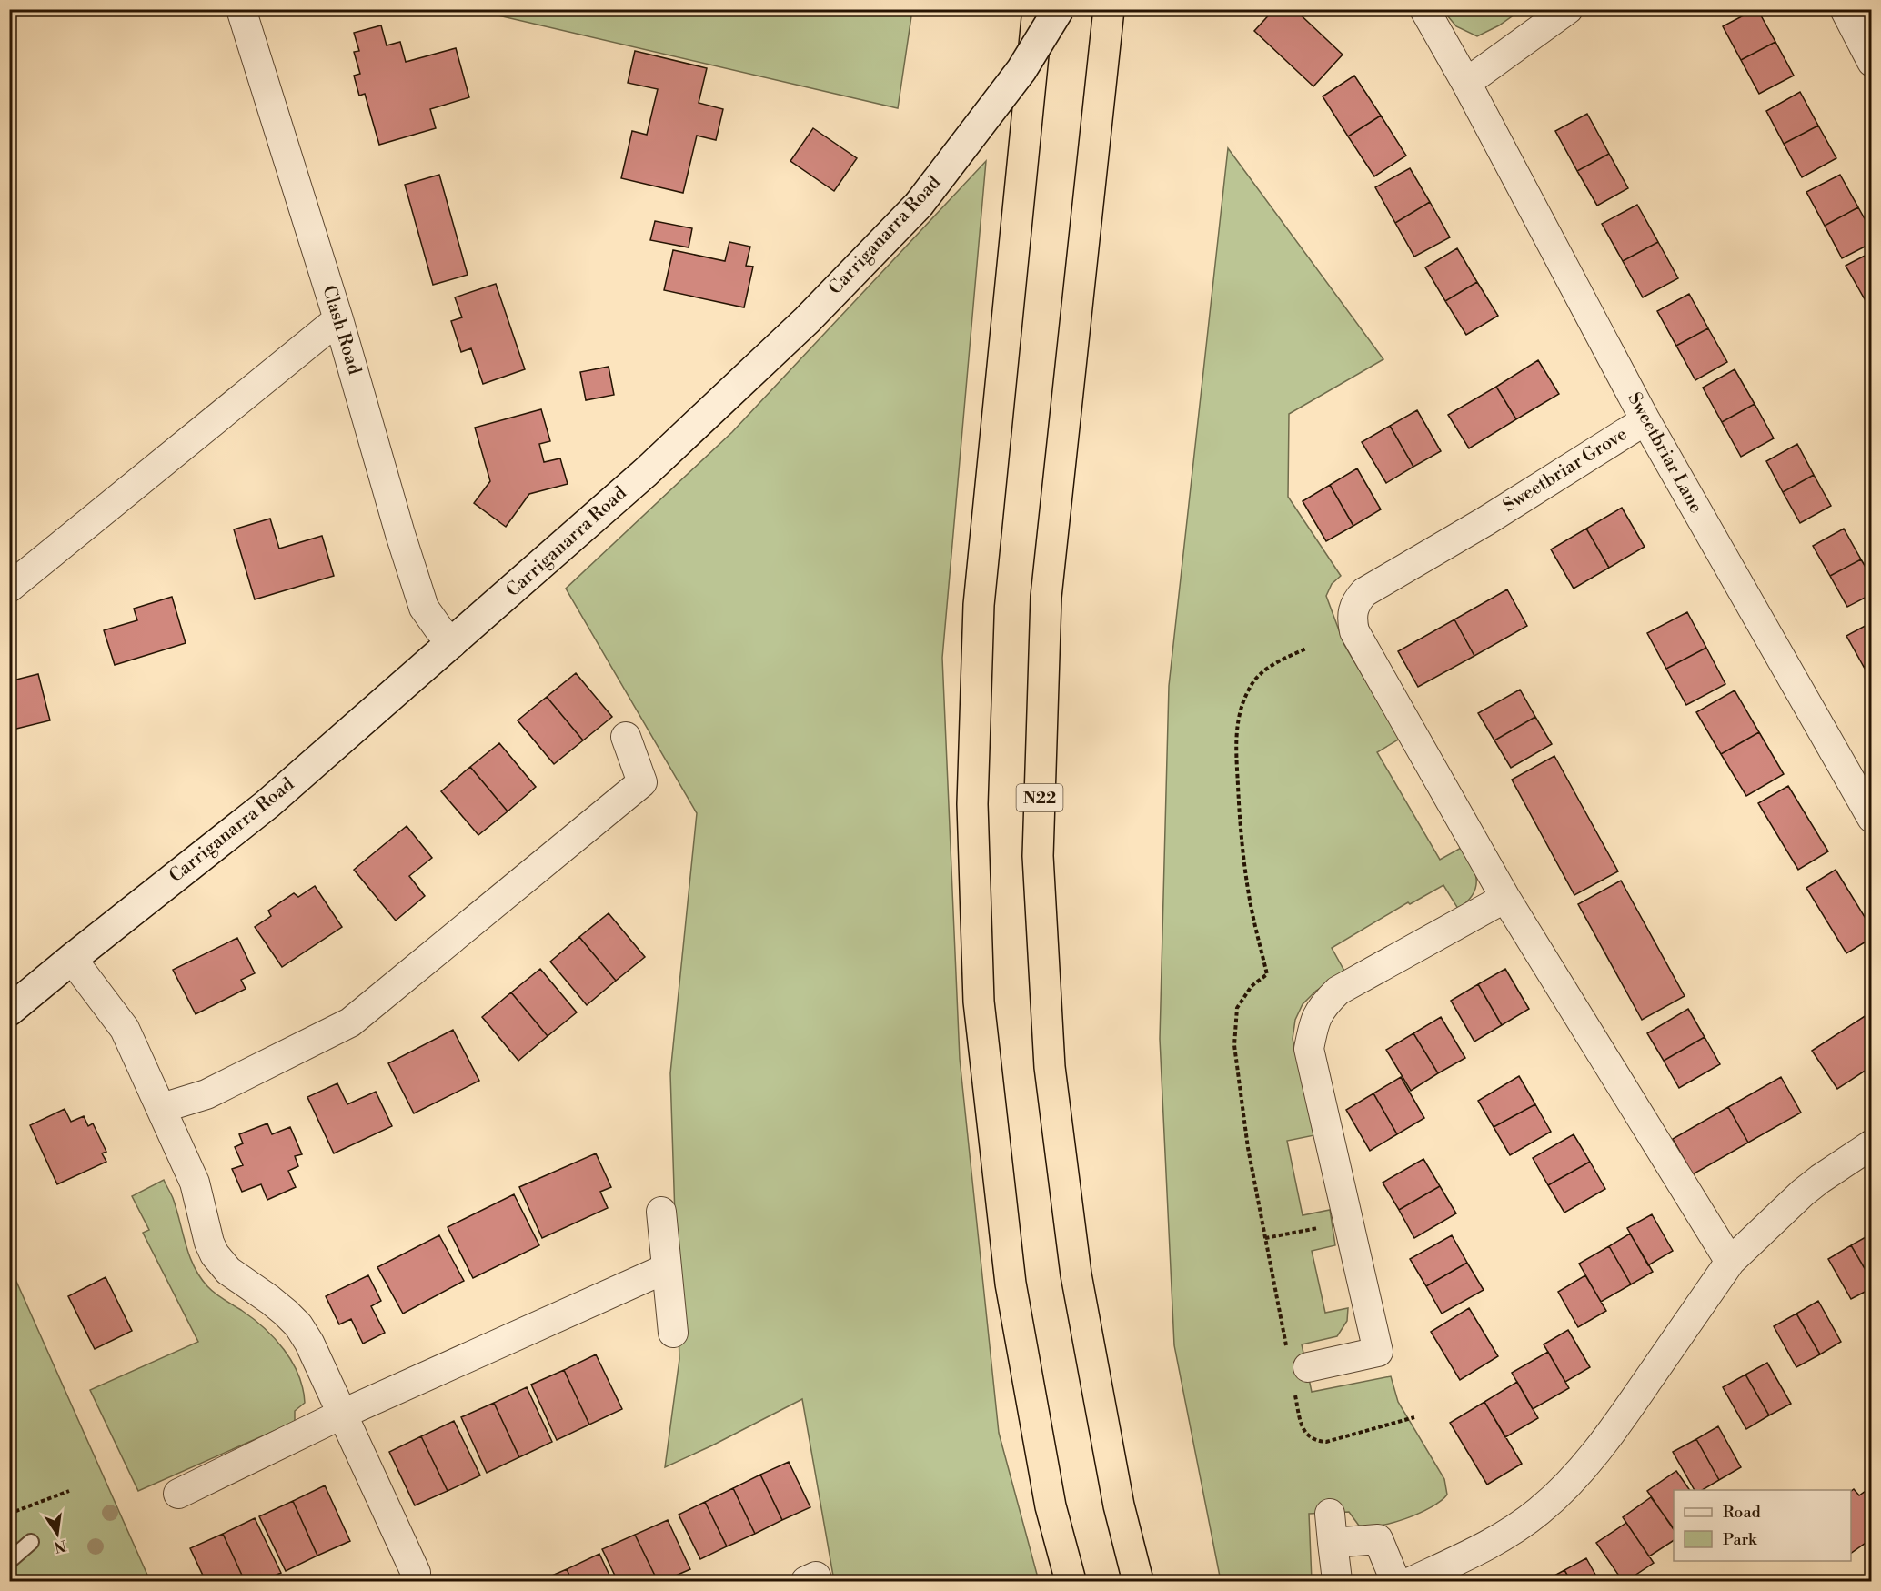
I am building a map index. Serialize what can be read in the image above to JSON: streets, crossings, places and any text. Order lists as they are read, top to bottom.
{
  "streets": {
    "highway": ["N22"],
    "street": [
      "Carriganarra Road",
      "Clash Road",
      "Sweetbriar Lane",
      "Sweetbriar Grove"
    ]
  },
  "crossings": [
    ["Carriganarra Road", "Clash Road"],
    ["Sweetbriar Lane", "Sweetbriar Grove"]
  ],
  "legend": ["Road", "Park"],
  "north": "bottom"
}
